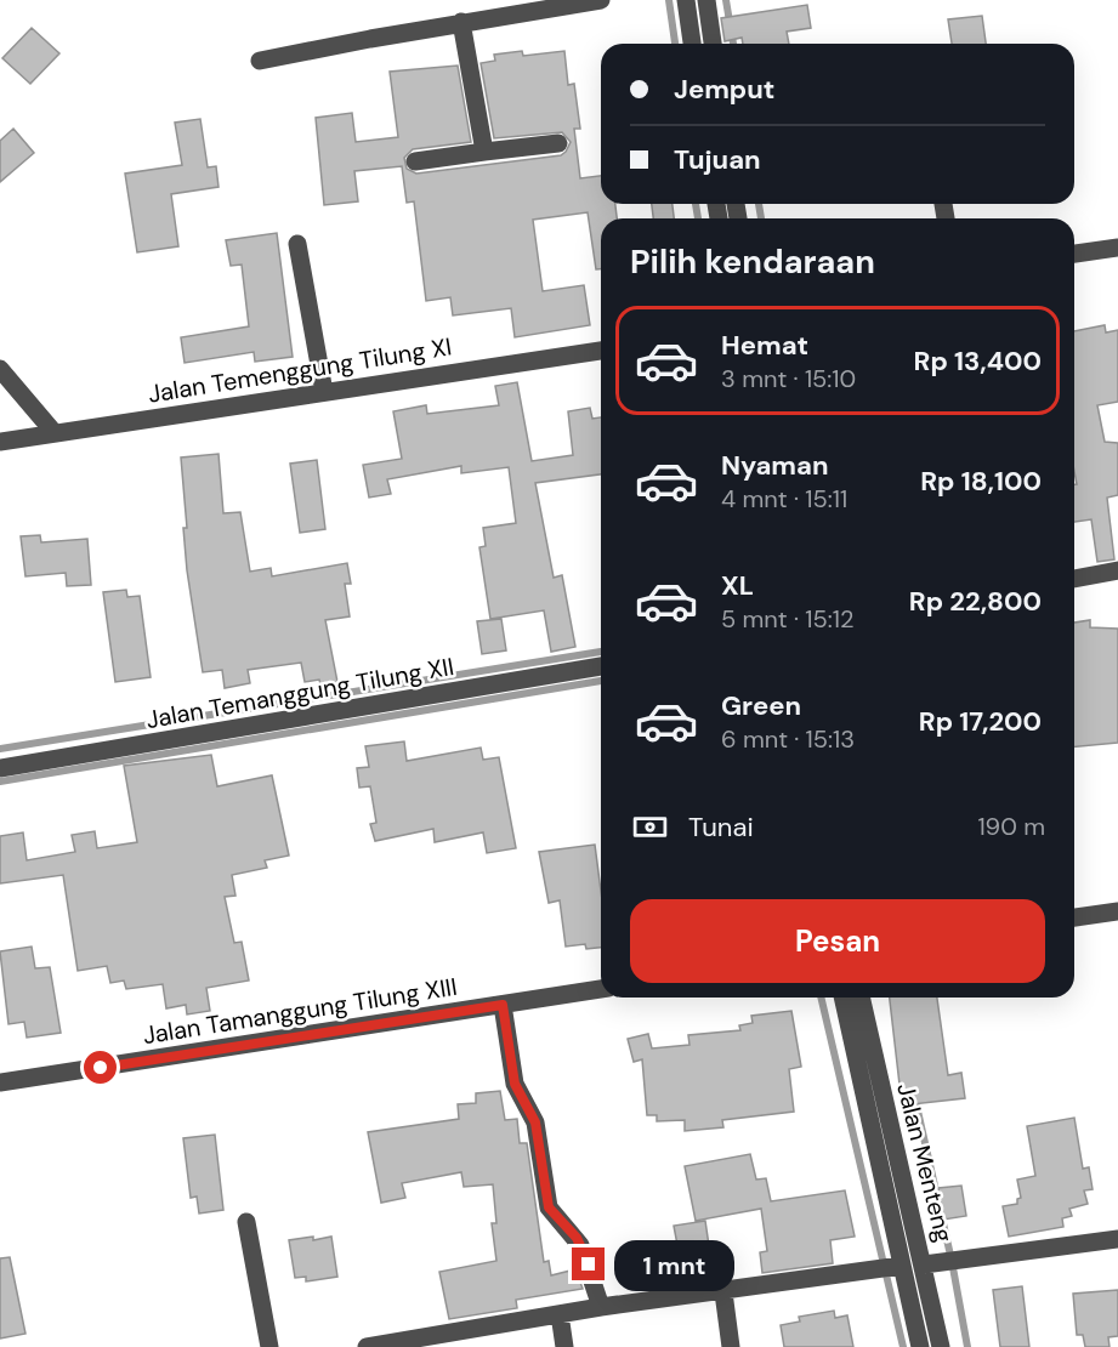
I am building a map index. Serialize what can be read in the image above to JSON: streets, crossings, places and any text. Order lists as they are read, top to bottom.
{
  "streets": {
    "street": [
      "Jalan Temenggung Tilung XI",
      "Jalan Temanggung Tilung XII",
      "Jalan Tamanggung Tilung XIII",
      "Jalan Menteng"
    ]
  },
  "page": {
    "banner": ["Jemput", "Tujuan"],
    "heading": "Pilih kendaraan",
    "list": [
      {
        "name": "Hemat",
        "note": "3 mnt · 15:10",
        "value": "Rp 13,400"
      },
      {
        "name": "Nyaman",
        "note": "4 mnt · 15:11",
        "value": "Rp 18,100"
      },
      {
        "name": "XL",
        "note": "5 mnt · 15:12",
        "value": "Rp 22,800"
      },
      {
        "name": "Green",
        "note": "6 mnt · 15:13",
        "value": "Rp 17,200"
      }
    ],
    "pay": ["Tunai", "190 m"],
    "buttons": "Pesan",
    "bubble": "1 mnt"
  }
}
